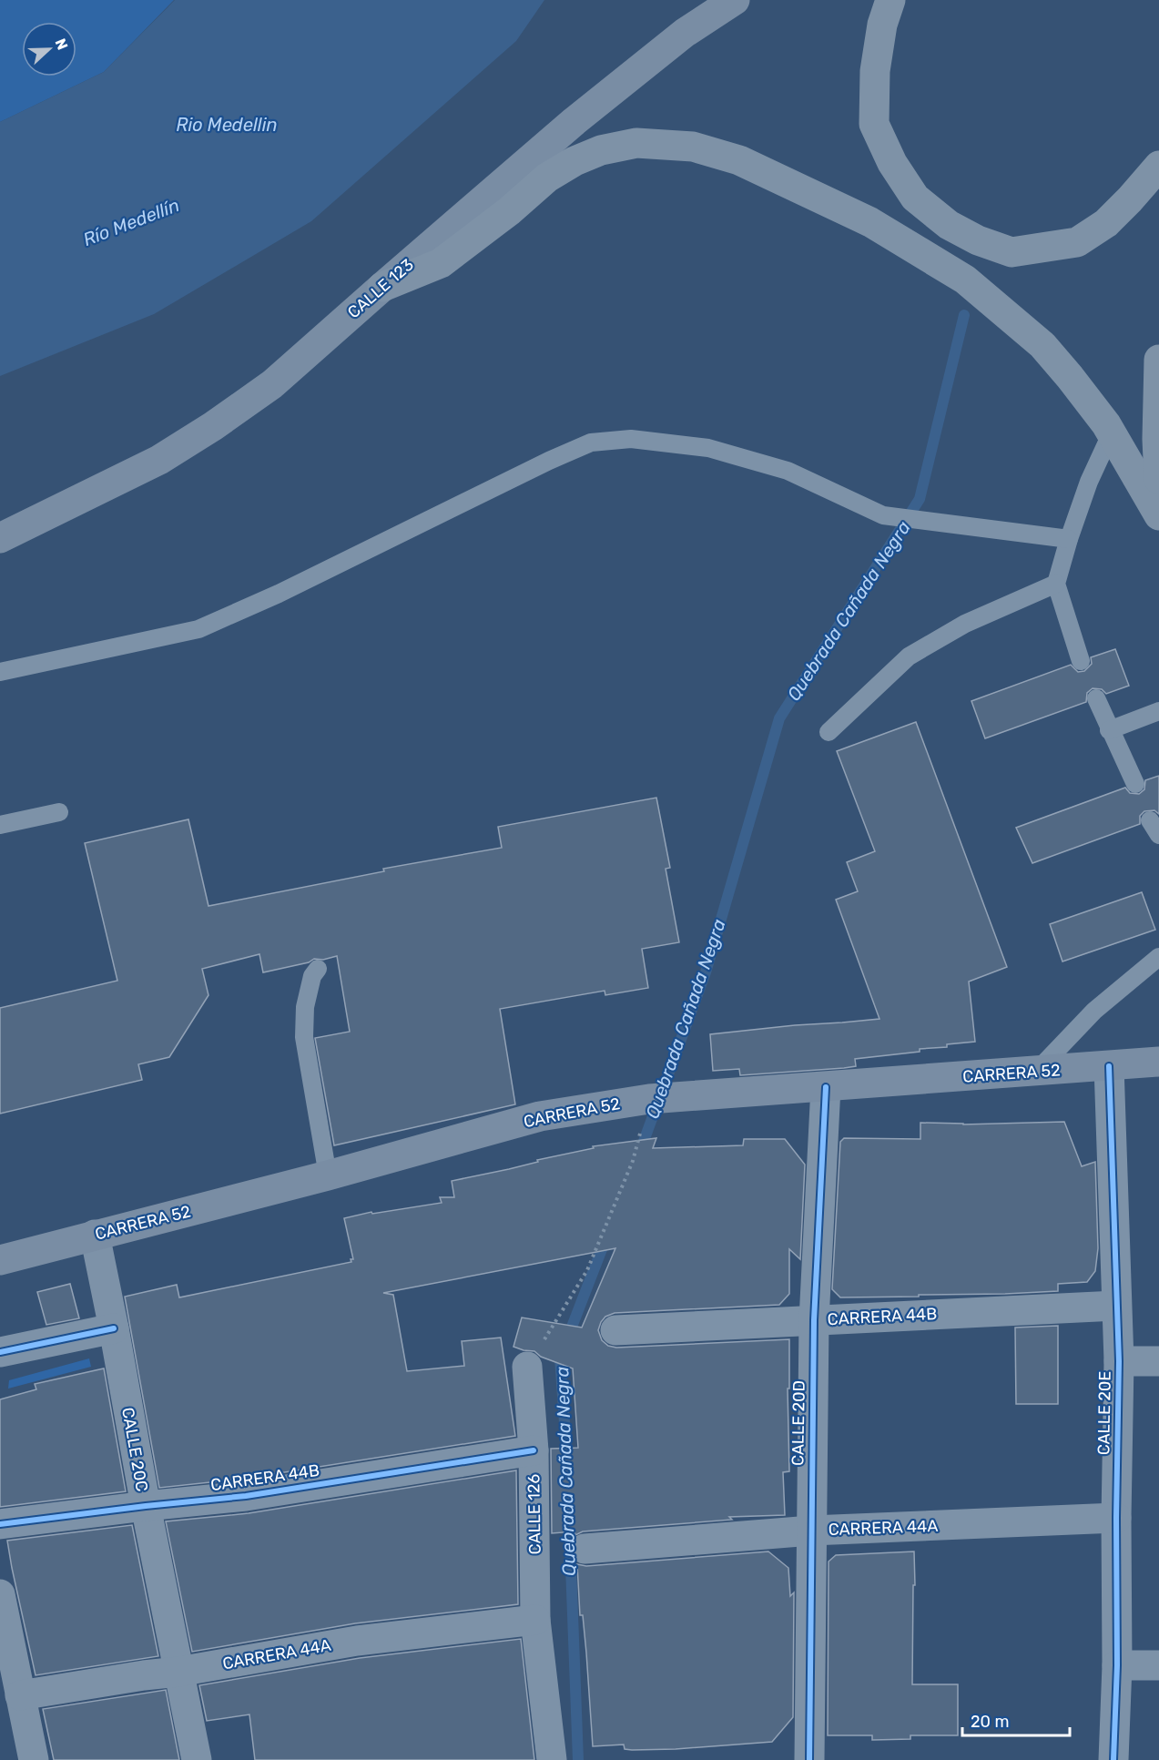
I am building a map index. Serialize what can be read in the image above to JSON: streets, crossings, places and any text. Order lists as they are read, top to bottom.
{
  "streets": {
    "main road": ["CALLE 123", "CARRERA 52"],
    "street": [
      "CARRERA 44B",
      "CALLE 20E",
      "CALLE 20D",
      "CALLE 20C",
      "CALLE 126",
      "CARRERA 44A"
    ]
  },
  "crossings": [
    ["CARRERA 52", "CALLE 20E"],
    ["CARRERA 52", "CALLE 20D"],
    ["CARRERA 52", "CALLE 20C"],
    ["CARRERA 44B", "CALLE 20E"],
    ["CARRERA 44B", "CALLE 20D"],
    ["CARRERA 44B", "CALLE 20C"],
    ["CARRERA 44B", "CALLE 126"],
    ["CALLE 20E", "CARRERA 44A"],
    ["CALLE 20D", "CARRERA 44A"],
    ["CALLE 20C", "CARRERA 44A"],
    ["CALLE 126", "CARRERA 44A"]
  ],
  "water": ["Rio Medellin", "Río Medellín", "Quebrada Cañada Negra"],
  "scale_bar": "20 m",
  "north": "right"
}
